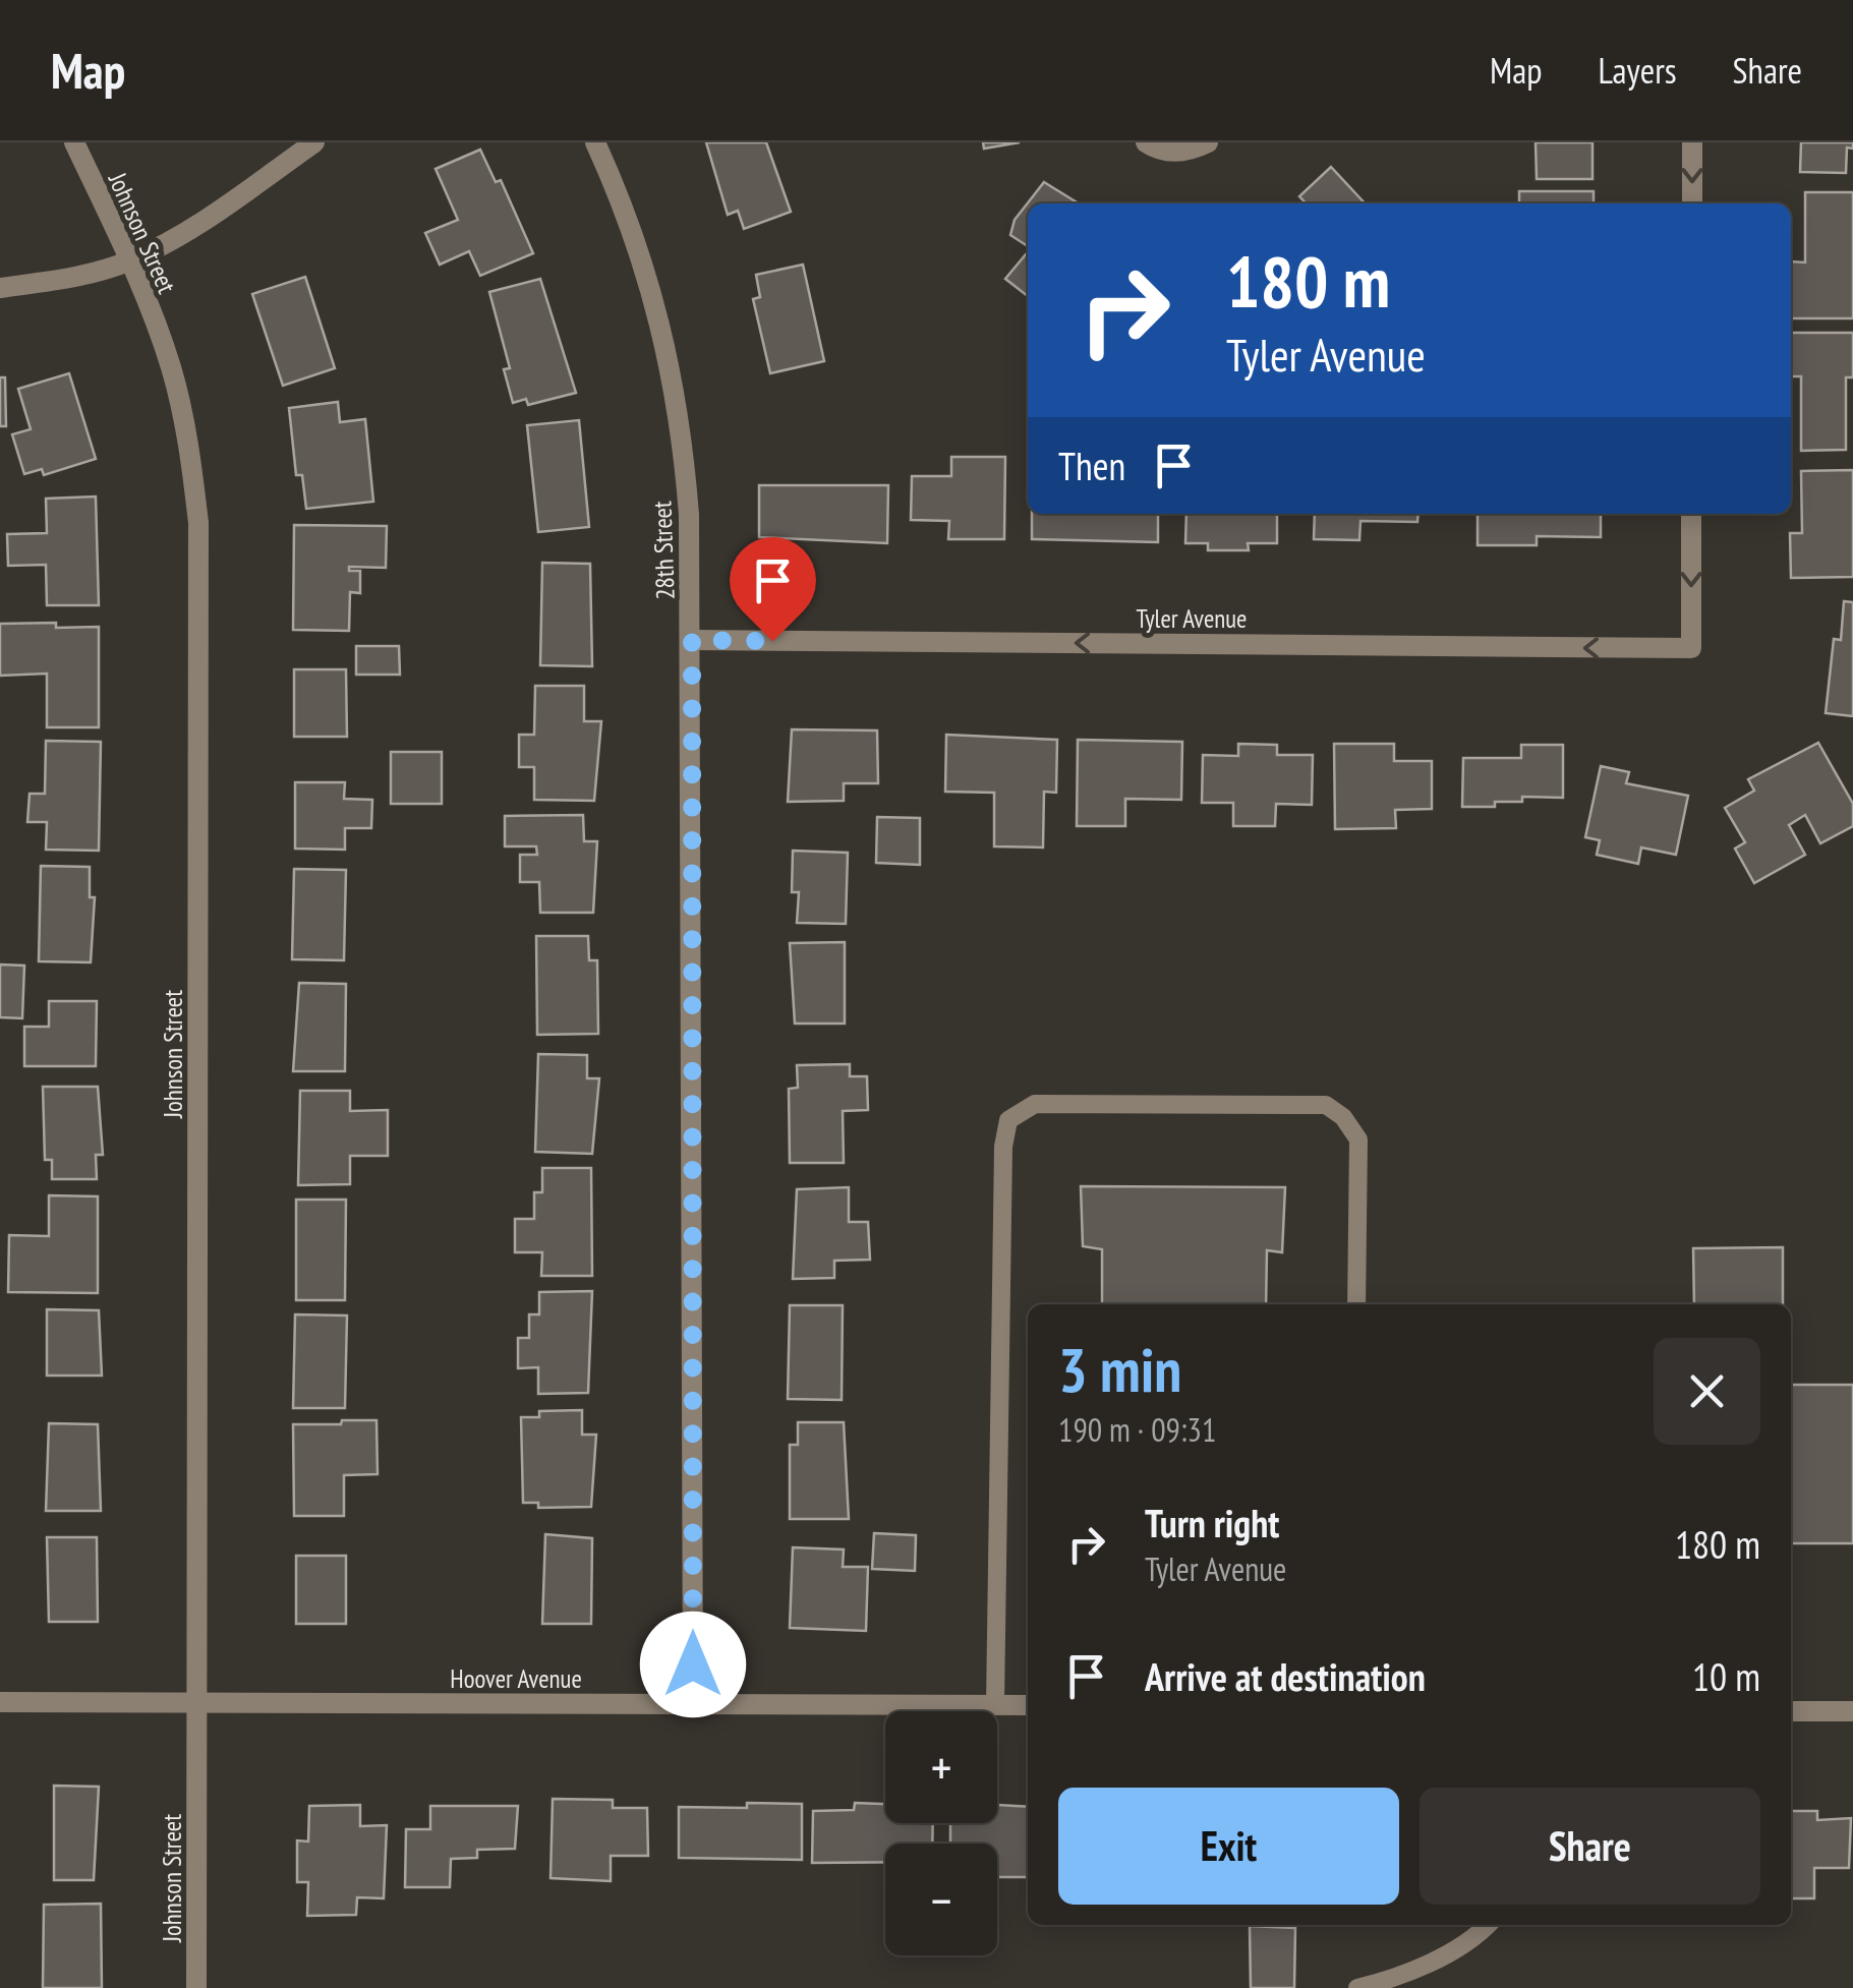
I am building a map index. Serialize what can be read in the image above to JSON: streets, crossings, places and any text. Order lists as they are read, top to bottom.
{
  "streets": {
    "street": [
      "Johnson Street",
      "28th Street",
      "Tyler Avenue",
      "Hoover Avenue"
    ]
  },
  "crossings": [
    ["Johnson Street", "Hoover Avenue"],
    ["28th Street", "Tyler Avenue"],
    ["28th Street", "Hoover Avenue"]
  ],
  "one_way": ["Tyler Avenue"],
  "page": {
    "header": "Map",
    "nav": ["Map", "Layers", "Share"],
    "turn": ["180 m", "Tyler Avenue"],
    "then": "Then",
    "heading": ["3 min", "190 m · 09:31"],
    "list": [
      {
        "name": "Turn right",
        "note": "Tyler Avenue",
        "value": "180 m"
      },
      {
        "name": "Arrive at destination",
        "value": "10 m"
      }
    ],
    "map_buttons": ["+", "−"],
    "buttons": ["Exit", "Share"]
  }
}
